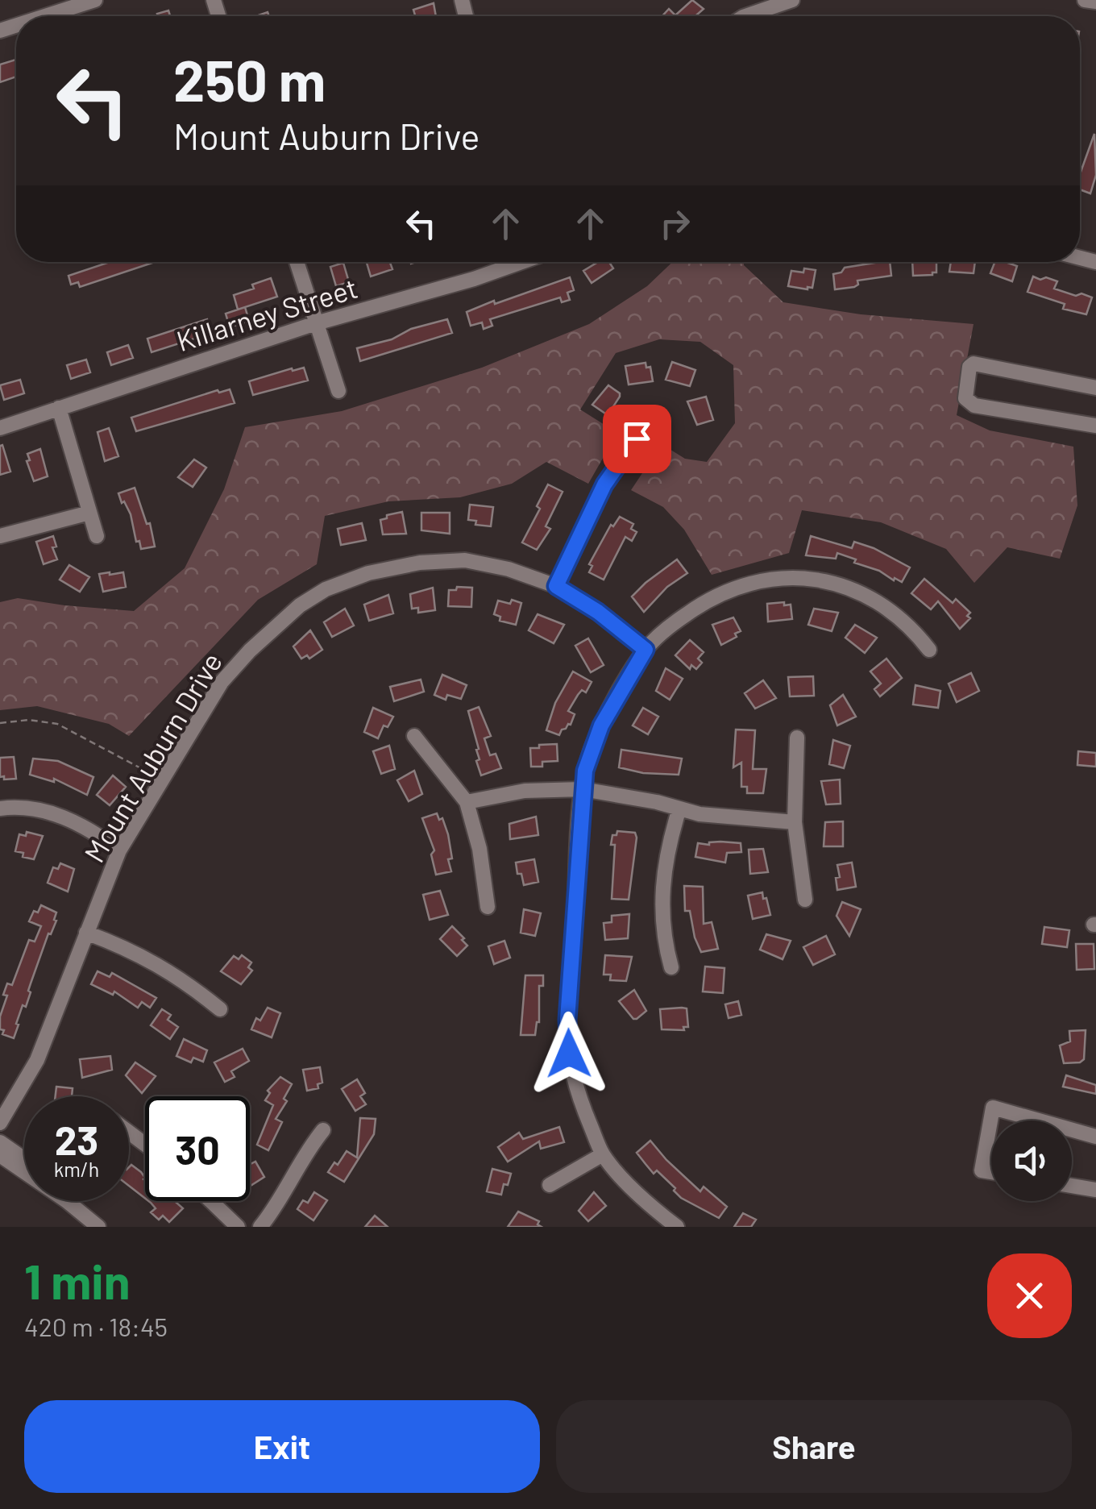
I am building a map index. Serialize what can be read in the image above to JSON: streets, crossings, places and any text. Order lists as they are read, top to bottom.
{
  "streets": {
    "street": ["Killarney Street", "Mount Auburn Drive"]
  },
  "page": {
    "turn": ["250 m", "Mount Auburn Drive"],
    "speed": "23 km/h",
    "limit": "30",
    "heading": ["1 min", "420 m · 18:45"],
    "buttons": ["Exit", "Share"]
  }
}
